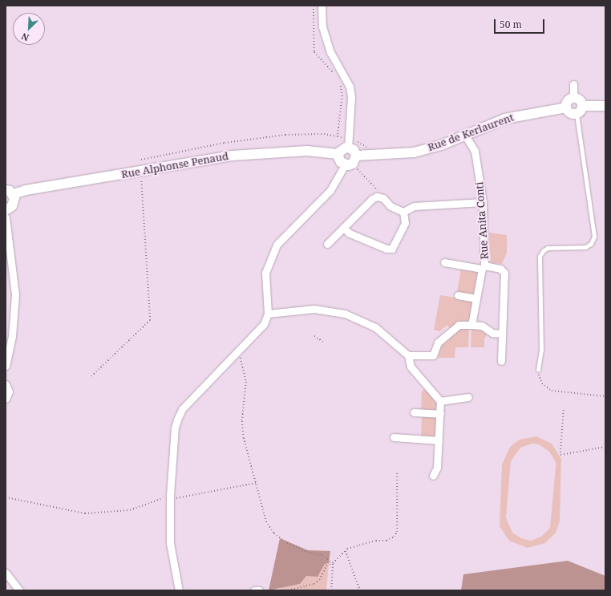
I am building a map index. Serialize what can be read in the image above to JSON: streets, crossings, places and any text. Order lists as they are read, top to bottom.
{
  "streets": {
    "street": ["Rue de Kerlaurent", "Rue Alphonse Penaud", "Rue Anita Conti"]
  },
  "crossings": [
    ["Rue de Kerlaurent", "Rue Alphonse Penaud"],
    ["Rue de Kerlaurent", "Rue Anita Conti"]
  ],
  "scale_bar": "50 m",
  "north": "bottom left"
}
